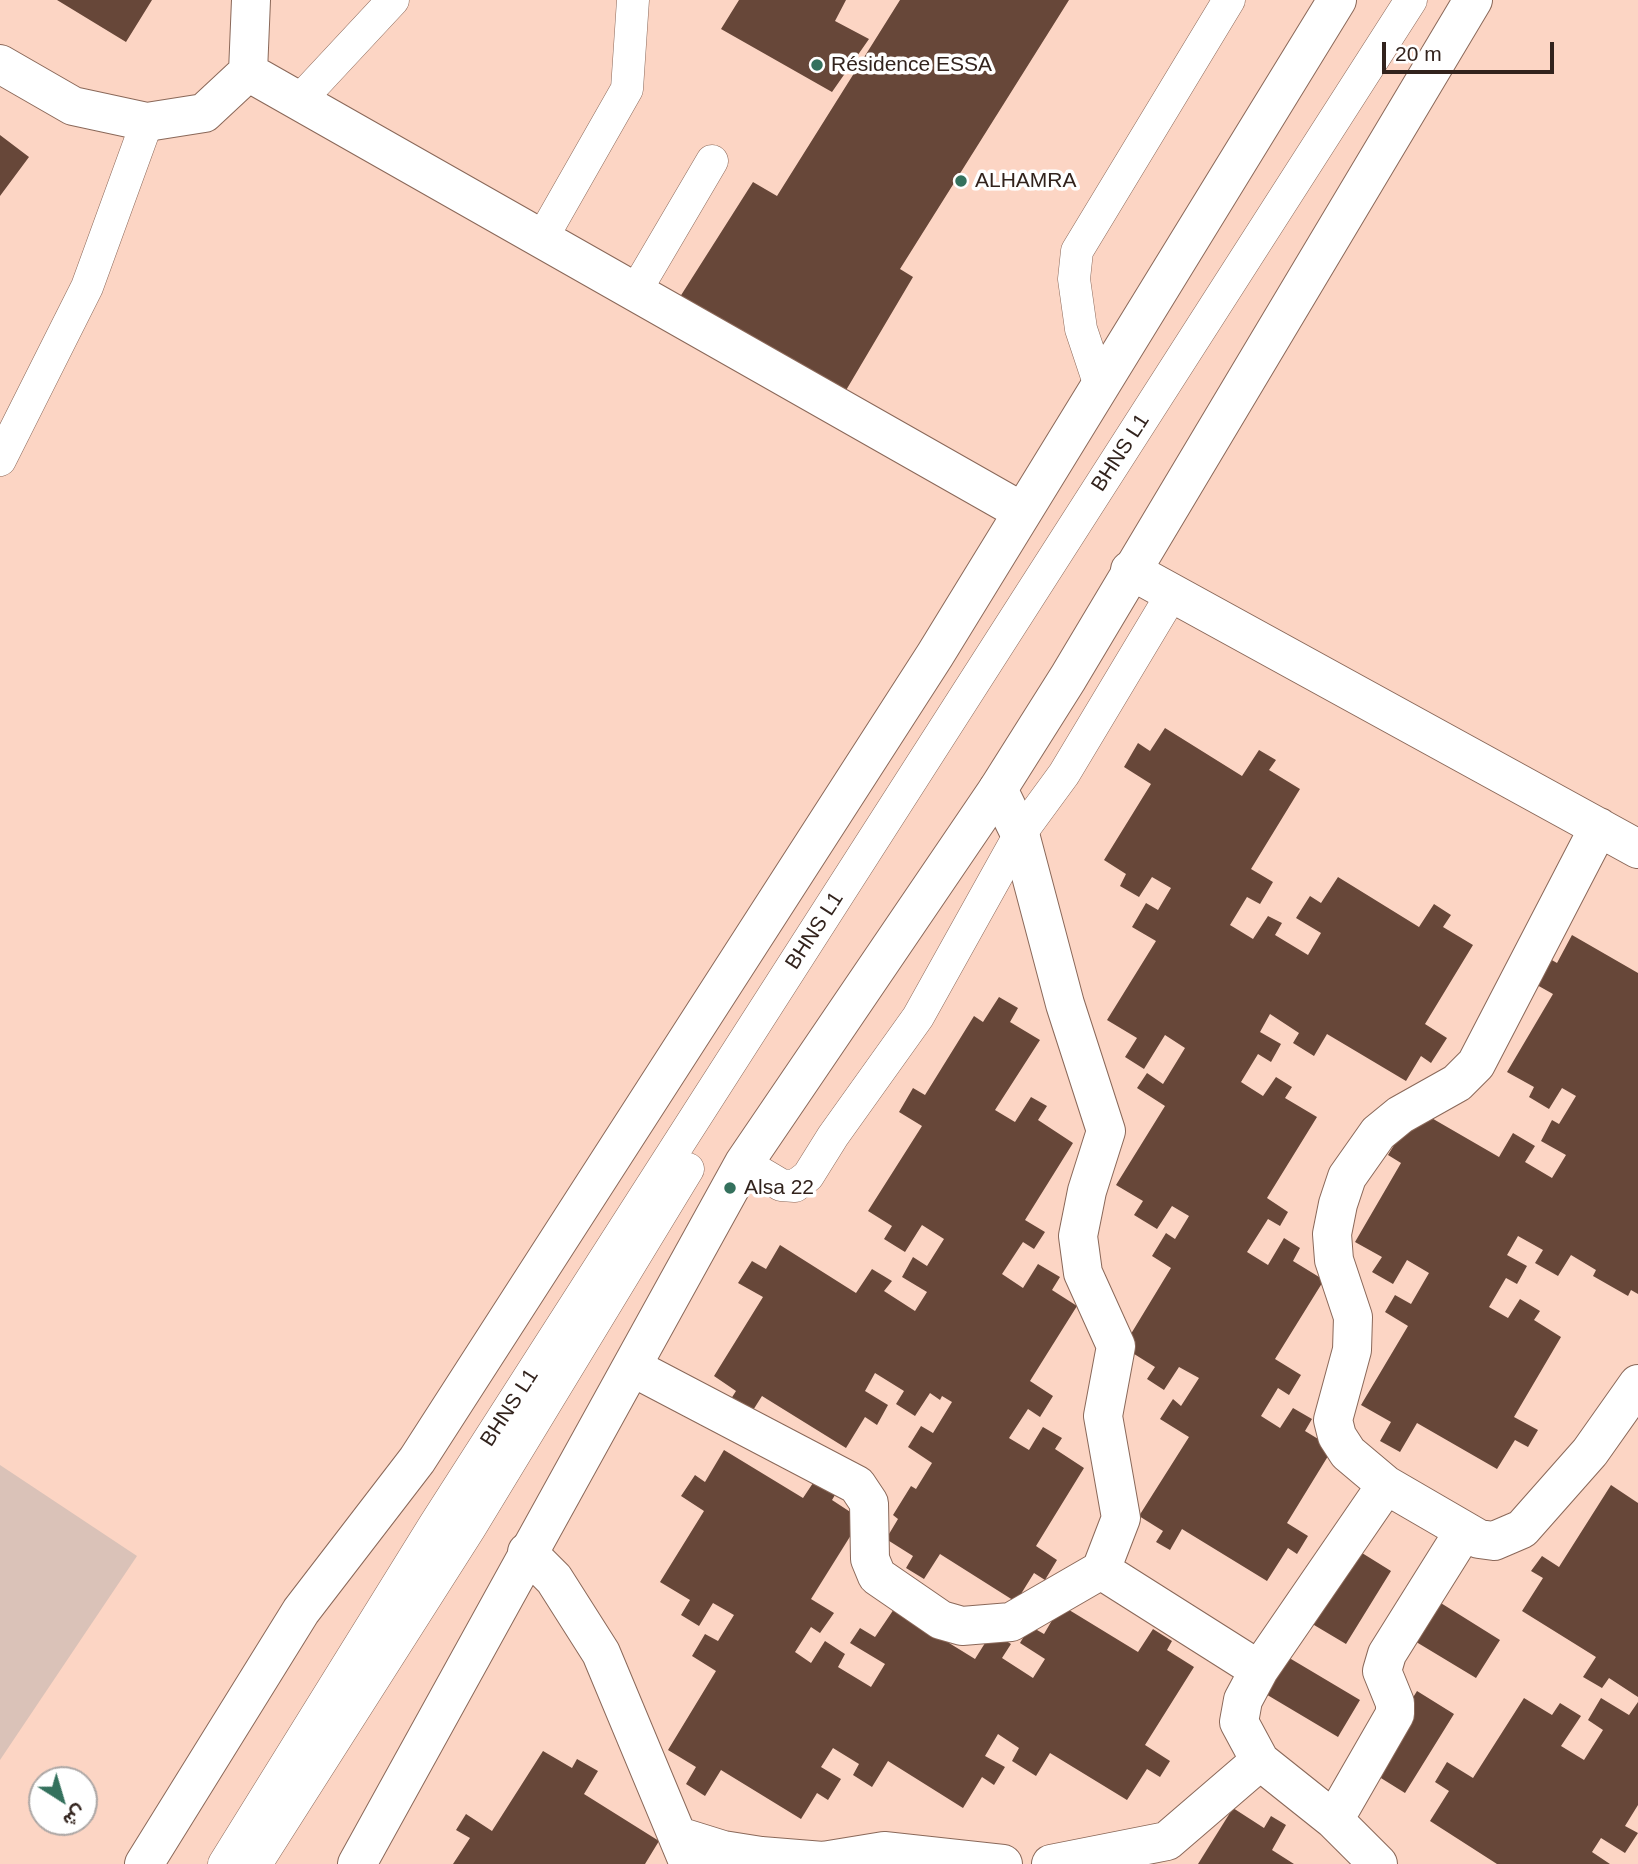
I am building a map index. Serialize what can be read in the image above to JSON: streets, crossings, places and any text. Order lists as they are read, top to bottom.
{
  "streets": {
    "lane": ["BHNS L1"]
  },
  "places": ["Résidence ESSA", "ALHAMRA", "Alsa 22"],
  "scale_bar": "20 m",
  "north": "bottom right"
}
